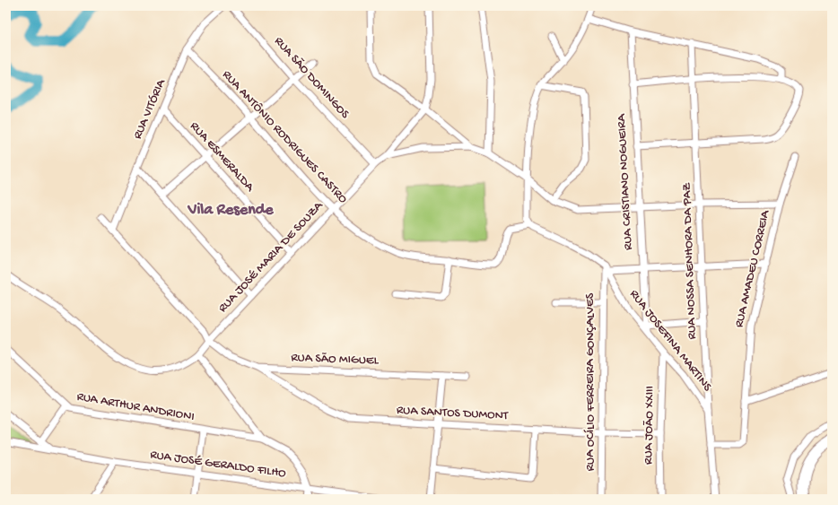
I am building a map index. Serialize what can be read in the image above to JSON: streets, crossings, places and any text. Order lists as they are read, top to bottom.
{
  "streets": {
    "street": [
      "RUA SÃO DOMINGOS",
      "RUA VITÓRIA",
      "RUA ANTÔNIO RODRIGUES CASTRO",
      "RUA ESMERALDA",
      "RUA CRISTIANO NOGUEIRA",
      "RUA JOSÉ MARIA DE SOUZA",
      "RUA NOSSA SENHORA DA PAZ",
      "RUA AMADEU CORREIA",
      "RUA JOSEFINA MARTINS",
      "RUA SÃO MIGUEL",
      "RUA OCÍLIO FERREIRA GONÇALVES",
      "RUA ARTHUR ANDRIONI",
      "RUA SANTOS DUMONT",
      "RUA JOÃO XXIII",
      "RUA JOSÉ GERALDO FILHO"
    ]
  },
  "crossings": [
    ["RUA SÃO DOMINGOS", "RUA JOSÉ MARIA DE SOUZA"],
    ["RUA VITÓRIA", "RUA ANTÔNIO RODRIGUES CASTRO"],
    ["RUA VITÓRIA", "RUA ESMERALDA"],
    ["RUA VITÓRIA", "RUA SÃO MIGUEL"],
    ["RUA ANTÔNIO RODRIGUES CASTRO", "RUA JOSÉ MARIA DE SOUZA"],
    ["RUA ANTÔNIO RODRIGUES CASTRO", "RUA JOSEFINA MARTINS"],
    ["RUA ESMERALDA", "RUA JOSÉ MARIA DE SOUZA"],
    ["RUA CRISTIANO NOGUEIRA", "RUA JOSEFINA MARTINS"],
    ["RUA JOSÉ MARIA DE SOUZA", "RUA SÃO MIGUEL"],
    ["RUA NOSSA SENHORA DA PAZ", "RUA AMADEU CORREIA"],
    ["RUA NOSSA SENHORA DA PAZ", "RUA JOSEFINA MARTINS"],
    ["RUA JOSEFINA MARTINS", "RUA OCÍLIO FERREIRA GONÇALVES"],
    ["RUA JOSEFINA MARTINS", "RUA JOÃO XXIII"],
    ["RUA SÃO MIGUEL", "RUA SANTOS DUMONT"],
    ["RUA OCÍLIO FERREIRA GONÇALVES", "RUA SANTOS DUMONT"],
    ["RUA SANTOS DUMONT", "RUA JOÃO XXIII"]
  ],
  "districts": ["Vila Resende"]
}
